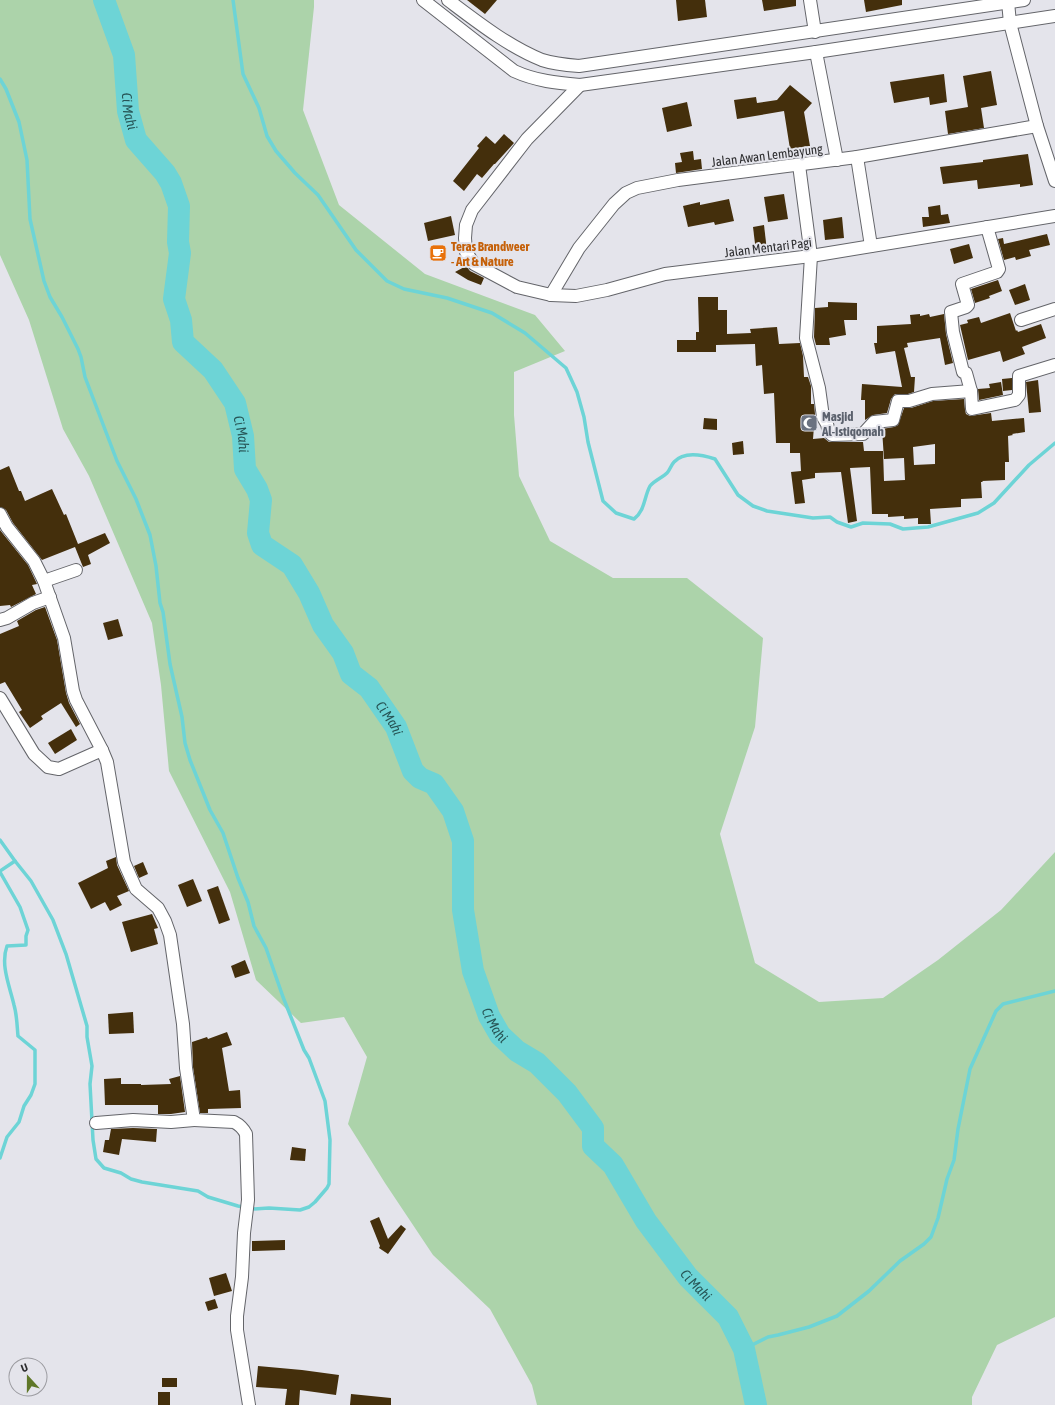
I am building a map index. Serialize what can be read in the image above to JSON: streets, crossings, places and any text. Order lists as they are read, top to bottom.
{
  "streets": {
    "street": ["Jalan Awan Lembayung", "Jalan Mentari Pagi"]
  },
  "crossings": [
    ["Jalan Awan Lembayung", "Jalan Mentari Pagi"]
  ],
  "water": ["Ci Mahi"],
  "places": {
    "cafe": ["Teras Brandweer - Art & Nature"],
    "mosque": ["Masjid Al-Istiqomah"]
  },
  "north": "top"
}
